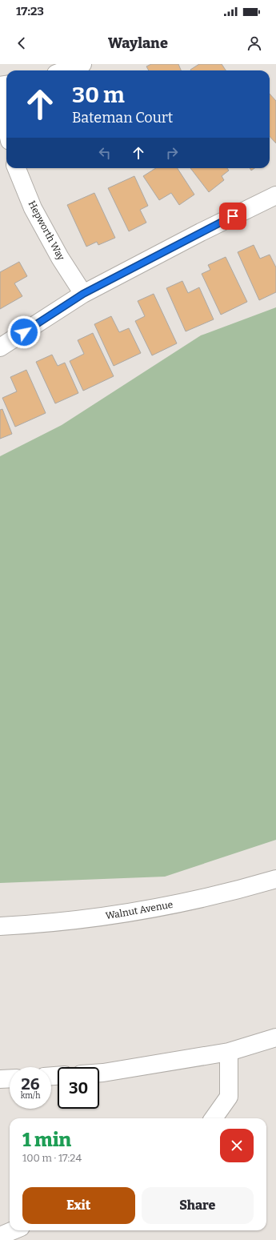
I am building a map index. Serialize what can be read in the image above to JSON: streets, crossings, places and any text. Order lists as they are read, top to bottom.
{
  "streets": {
    "street": ["Hepworth Way", "Walnut Avenue"]
  },
  "page": {
    "status": "17:23",
    "header": "Waylane",
    "turn": ["30 m", "Bateman Court"],
    "speed": "26 km/h",
    "limit": "30",
    "heading": ["1 min", "100 m · 17:24"],
    "buttons": ["Exit", "Share"]
  }
}
